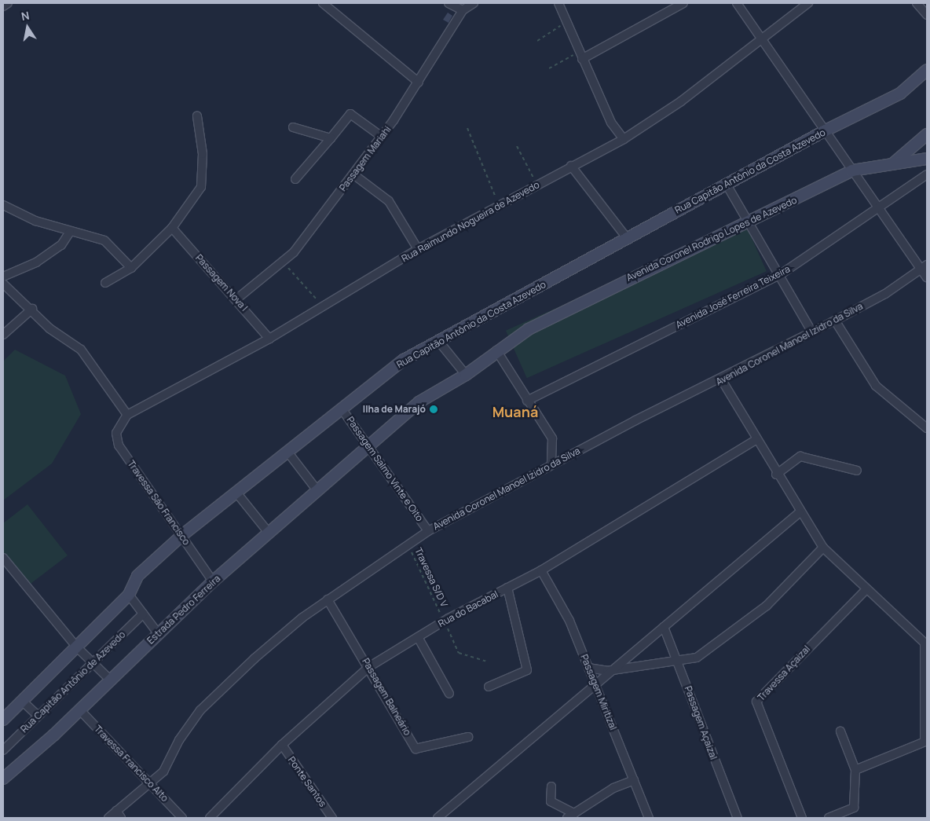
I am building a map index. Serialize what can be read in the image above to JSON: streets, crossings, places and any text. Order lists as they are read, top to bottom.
{
  "streets": {
    "street": [
      "Passagem Mariahi",
      "Rua Capitão Antônio da Costa Azevedo",
      "Rua Raimundo Nogueira de Azevedo",
      "Avenida Coronel Rodrigo Lopes de Azevedo",
      "Passagem Nova I",
      "Avenida José Ferreira Teixeira",
      "Avenida Coronel Manoel Izidro da Silva",
      "Passagem Salmo Vinte e Oito",
      "Travessa São Francisco",
      "Rua do Bacabal",
      "Estrada Pedro Ferreira",
      "Travessa Açaizal",
      "Rua Capitão Antônio de Azevedo",
      "Passagem Miritizal",
      "Passagem Balneário",
      "Passagem Açaizal",
      "Travessa Francisco Alto",
      "Ponte Santos"
    ],
    "path": ["Travessa S/D V"]
  },
  "crossings": [
    ["Passagem Mariahi", "Passagem Nova I"],
    ["Rua Capitão Antônio da Costa Azevedo", "Passagem Salmo Vinte e Oito"],
    ["Rua Capitão Antônio da Costa Azevedo", "Travessa São Francisco"],
    ["Rua Raimundo Nogueira de Azevedo", "Passagem Nova I"],
    ["Rua Raimundo Nogueira de Azevedo", "Travessa São Francisco"],
    ["Avenida Coronel Rodrigo Lopes de Azevedo", "Estrada Pedro Ferreira"],
    ["Avenida Coronel Manoel Izidro da Silva", "Passagem Salmo Vinte e Oito"],
    ["Avenida Coronel Manoel Izidro da Silva", "Travessa S/D V"],
    ["Avenida Coronel Manoel Izidro da Silva", "Passagem Balneário"],
    ["Avenida Coronel Manoel Izidro da Silva", "Travessa Francisco Alto"],
    ["Passagem Salmo Vinte e Oito", "Estrada Pedro Ferreira"],
    ["Travessa São Francisco", "Estrada Pedro Ferreira"],
    ["Travessa S/D V", "Rua do Bacabal"],
    ["Rua do Bacabal", "Passagem Miritizal"],
    ["Rua do Bacabal", "Passagem Balneário"],
    ["Rua do Bacabal", "Ponte Santos"],
    ["Estrada Pedro Ferreira", "Travessa Francisco Alto"]
  ],
  "districts": ["Muaná"],
  "places": ["Ilha de Marajó"],
  "north": "top"
}
